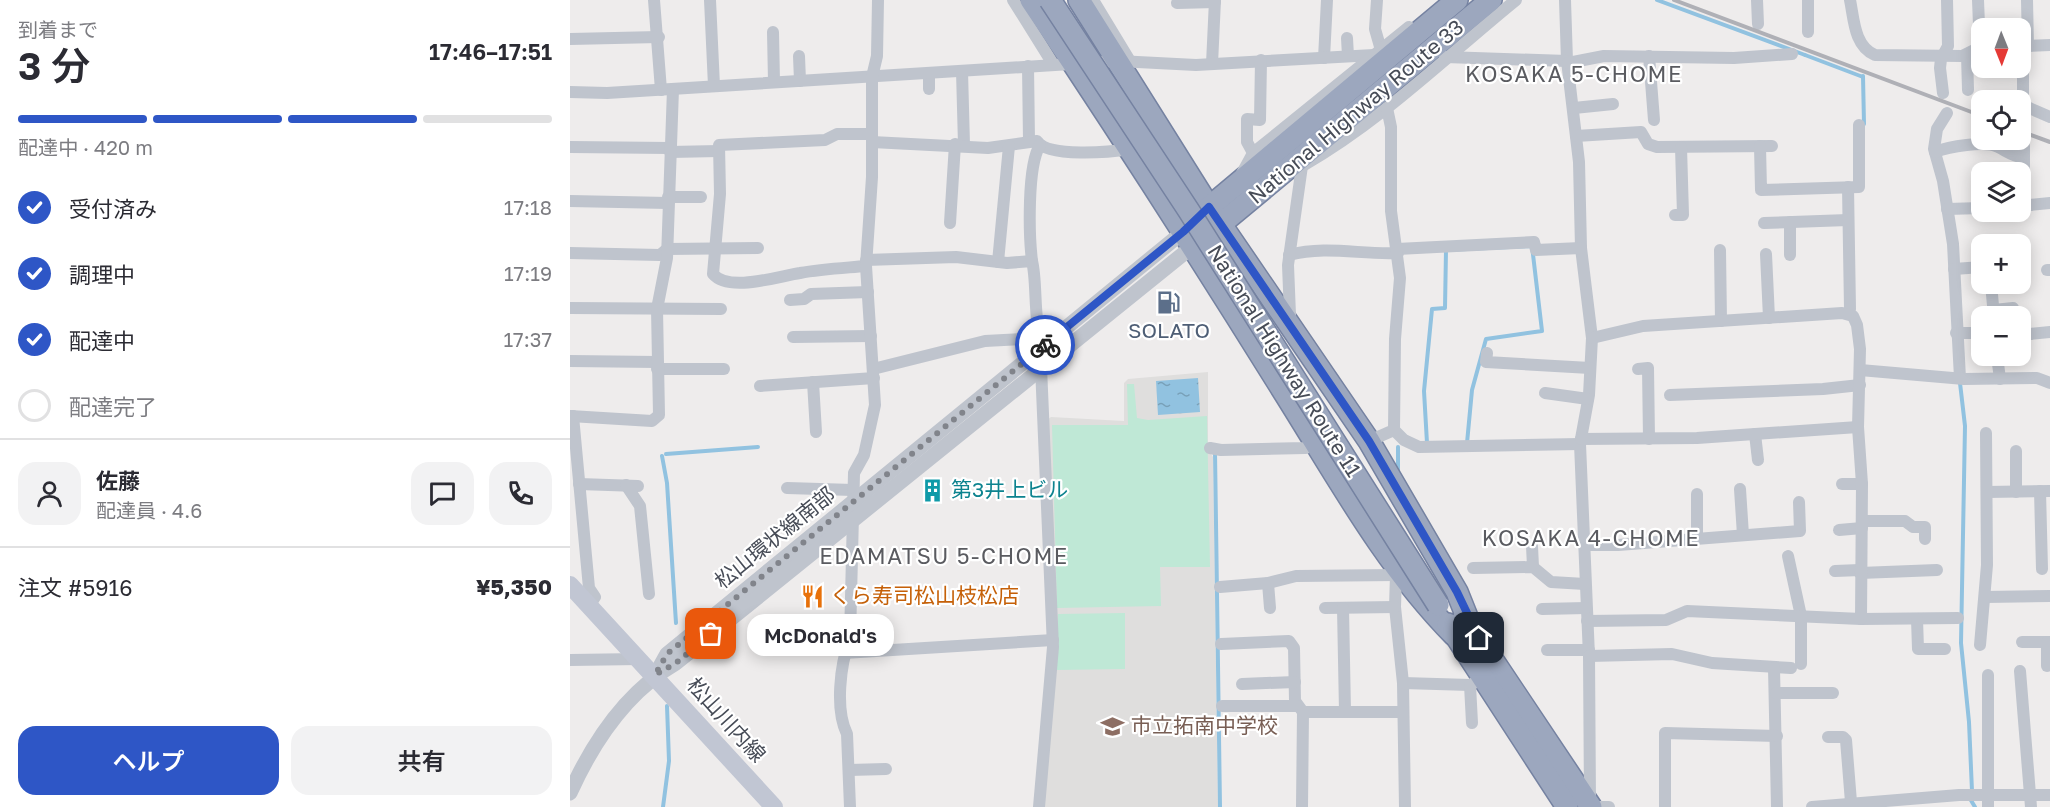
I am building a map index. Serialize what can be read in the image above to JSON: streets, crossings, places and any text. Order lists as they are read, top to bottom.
{
  "streets": {
    "highway": ["National Highway Route 33", "National Highway Route 11"],
    "main road": ["松山川内線"],
    "street": ["松山環状線南部"]
  },
  "crossings": [
    ["National Highway Route 33", "National Highway Route 11"],
    ["National Highway Route 33", "松山環状線南部"],
    ["National Highway Route 11", "松山環状線南部"],
    ["松山環状線南部", "松山川内線"]
  ],
  "districts": ["KOSAKA 5-CHOME", "KOSAKA 4-CHOME", "EDAMATSU 5-CHOME"],
  "places": {
    "fuel station": ["SOLATO"],
    "building": ["第3井上ビル"],
    "restaurant": ["くら寿司松山枝松店"],
    "other": ["McDonald's"],
    "school or university": ["市立拓南中学校"]
  },
  "north": "bottom",
  "page": {
    "heading": ["3 分", "到着まで", "17:46–17:51"],
    "panel": [
      "佐藤",
      "配達員 · 4.6",
      "注文 #5916",
      "¥5,350"
    ],
    "map_buttons": ["+", "−"],
    "bar": "配達中 · 420 m",
    "list": [
      ["受付済み", "17:18"],
      ["調理中", "17:19"],
      ["配達中", "17:37"],
      "配達完了"
    ],
    "bubble": "McDonald's",
    "buttons": ["ヘルプ", "共有"]
  }
}
